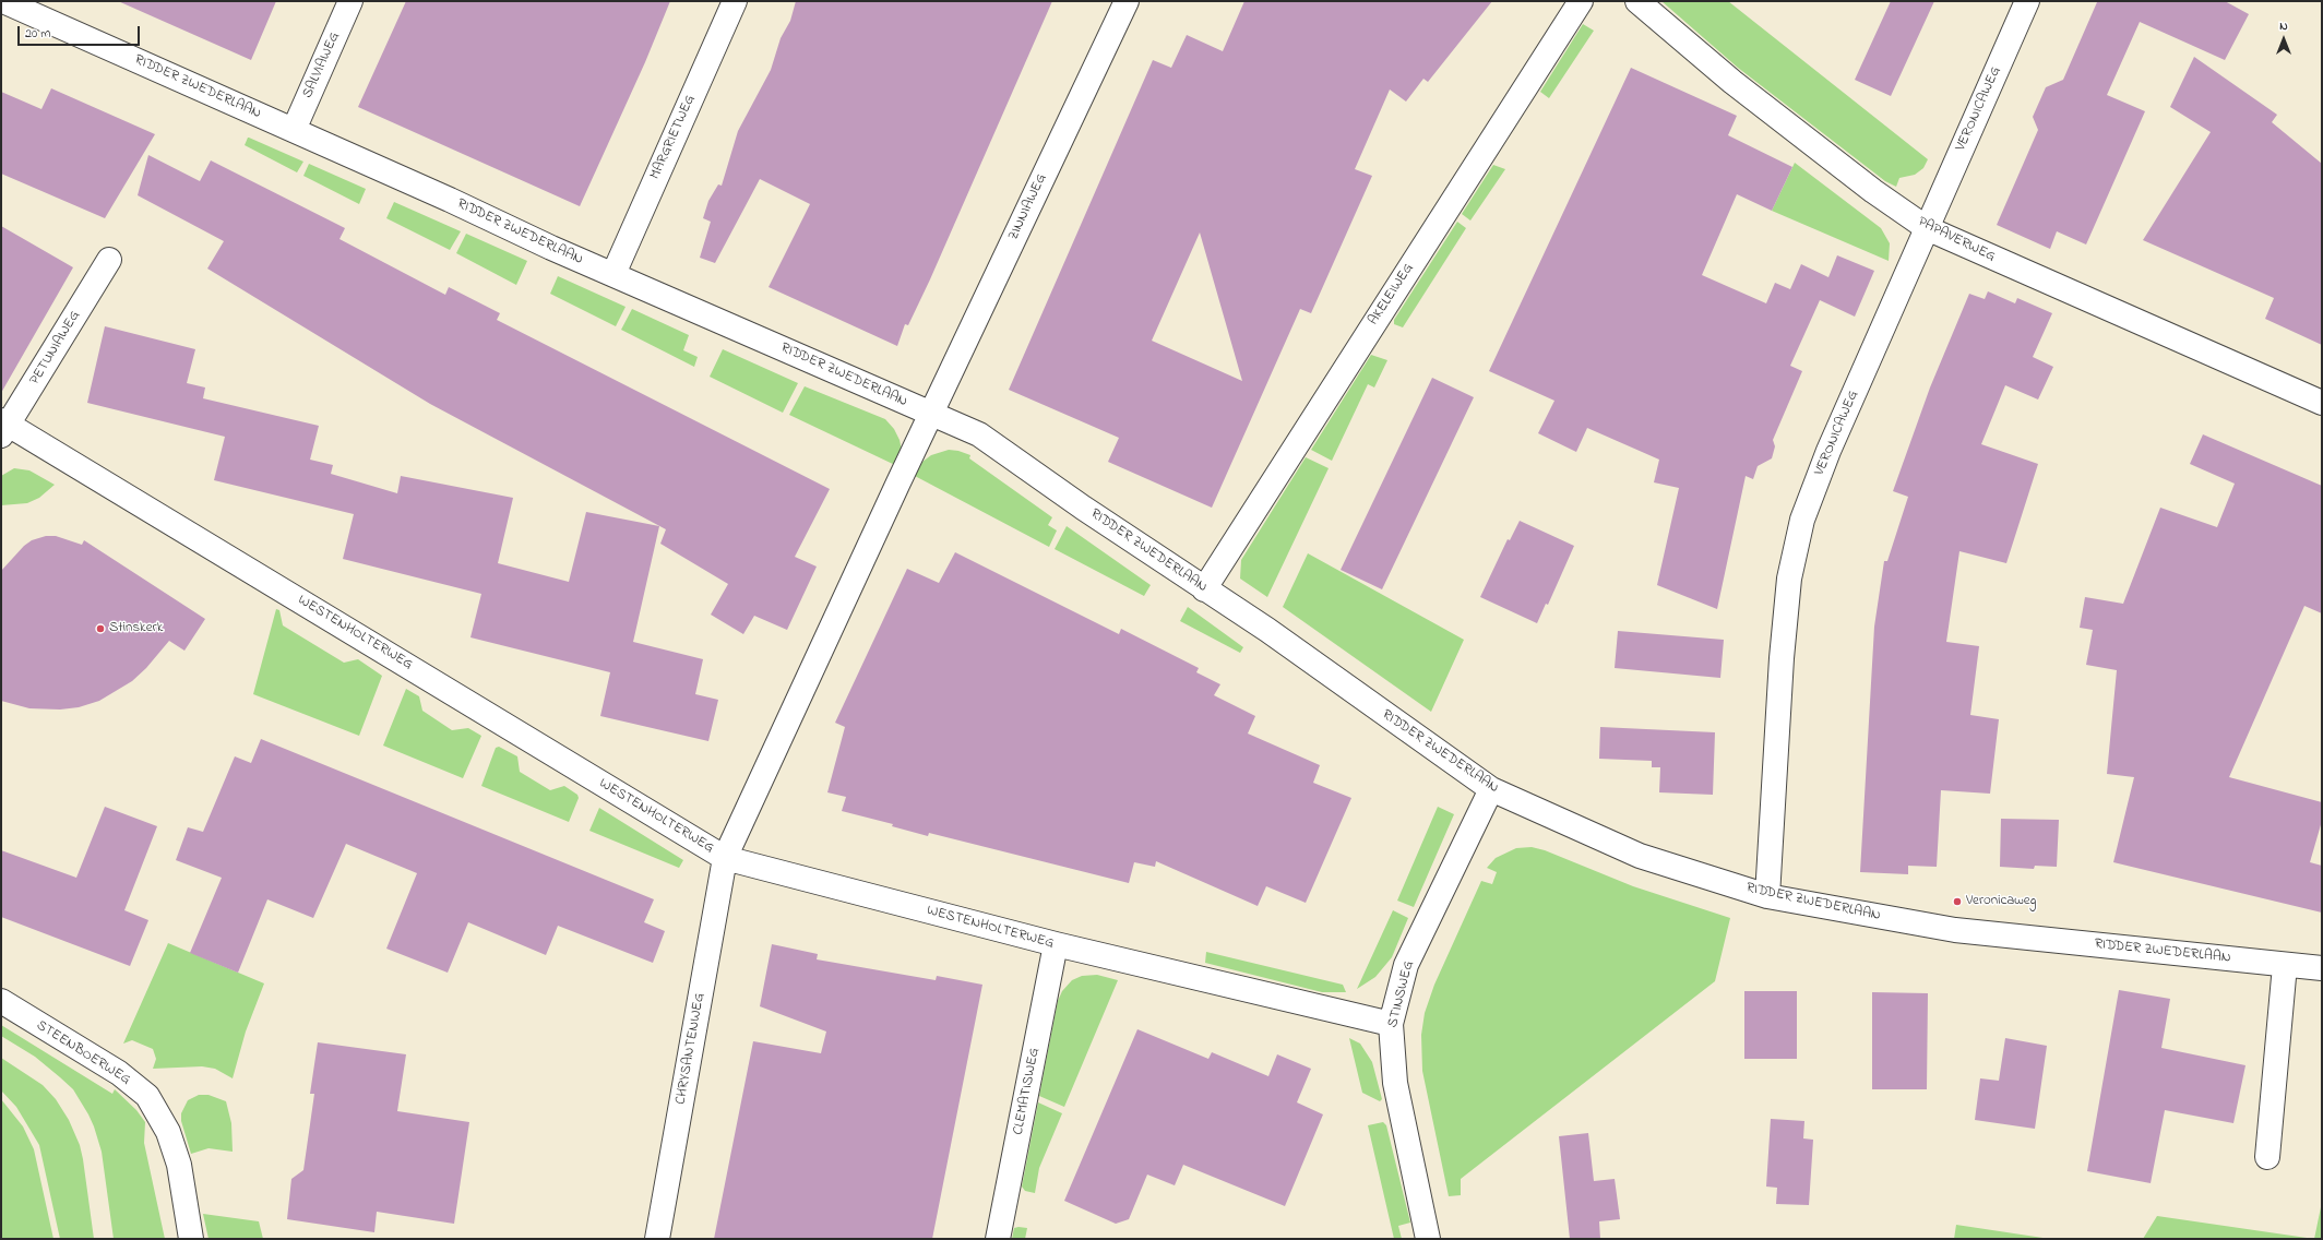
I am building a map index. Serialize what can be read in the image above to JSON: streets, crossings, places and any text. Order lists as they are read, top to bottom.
{
  "streets": {
    "street": [
      "SALVIAWEG",
      "RIDDER ZWEDERLAAN",
      "VERONICAWEG",
      "MARGRIETWEG",
      "ZINNIAWEG",
      "PAPAVERWEG",
      "AKELEIWEG",
      "PETUNIAWEG",
      "WESTENHOLTERWEG",
      "STINSWEG",
      "CHRYSANTENWEG",
      "STEENBOERWEG",
      "CLEMATISWEG"
    ]
  },
  "crossings": [
    ["SALVIAWEG", "RIDDER ZWEDERLAAN"],
    ["RIDDER ZWEDERLAAN", "VERONICAWEG"],
    ["RIDDER ZWEDERLAAN", "MARGRIETWEG"],
    ["RIDDER ZWEDERLAAN", "ZINNIAWEG"],
    ["RIDDER ZWEDERLAAN", "AKELEIWEG"],
    ["RIDDER ZWEDERLAAN", "STINSWEG"],
    ["VERONICAWEG", "PAPAVERWEG"],
    ["ZINNIAWEG", "WESTENHOLTERWEG"],
    ["ZINNIAWEG", "CHRYSANTENWEG"],
    ["PETUNIAWEG", "WESTENHOLTERWEG"],
    ["WESTENHOLTERWEG", "STINSWEG"],
    ["WESTENHOLTERWEG", "CHRYSANTENWEG"],
    ["WESTENHOLTERWEG", "CLEMATISWEG"]
  ],
  "places": ["Stinskerk", "Veronicaweg"],
  "scale_bar": "20 m",
  "north": "top"
}
